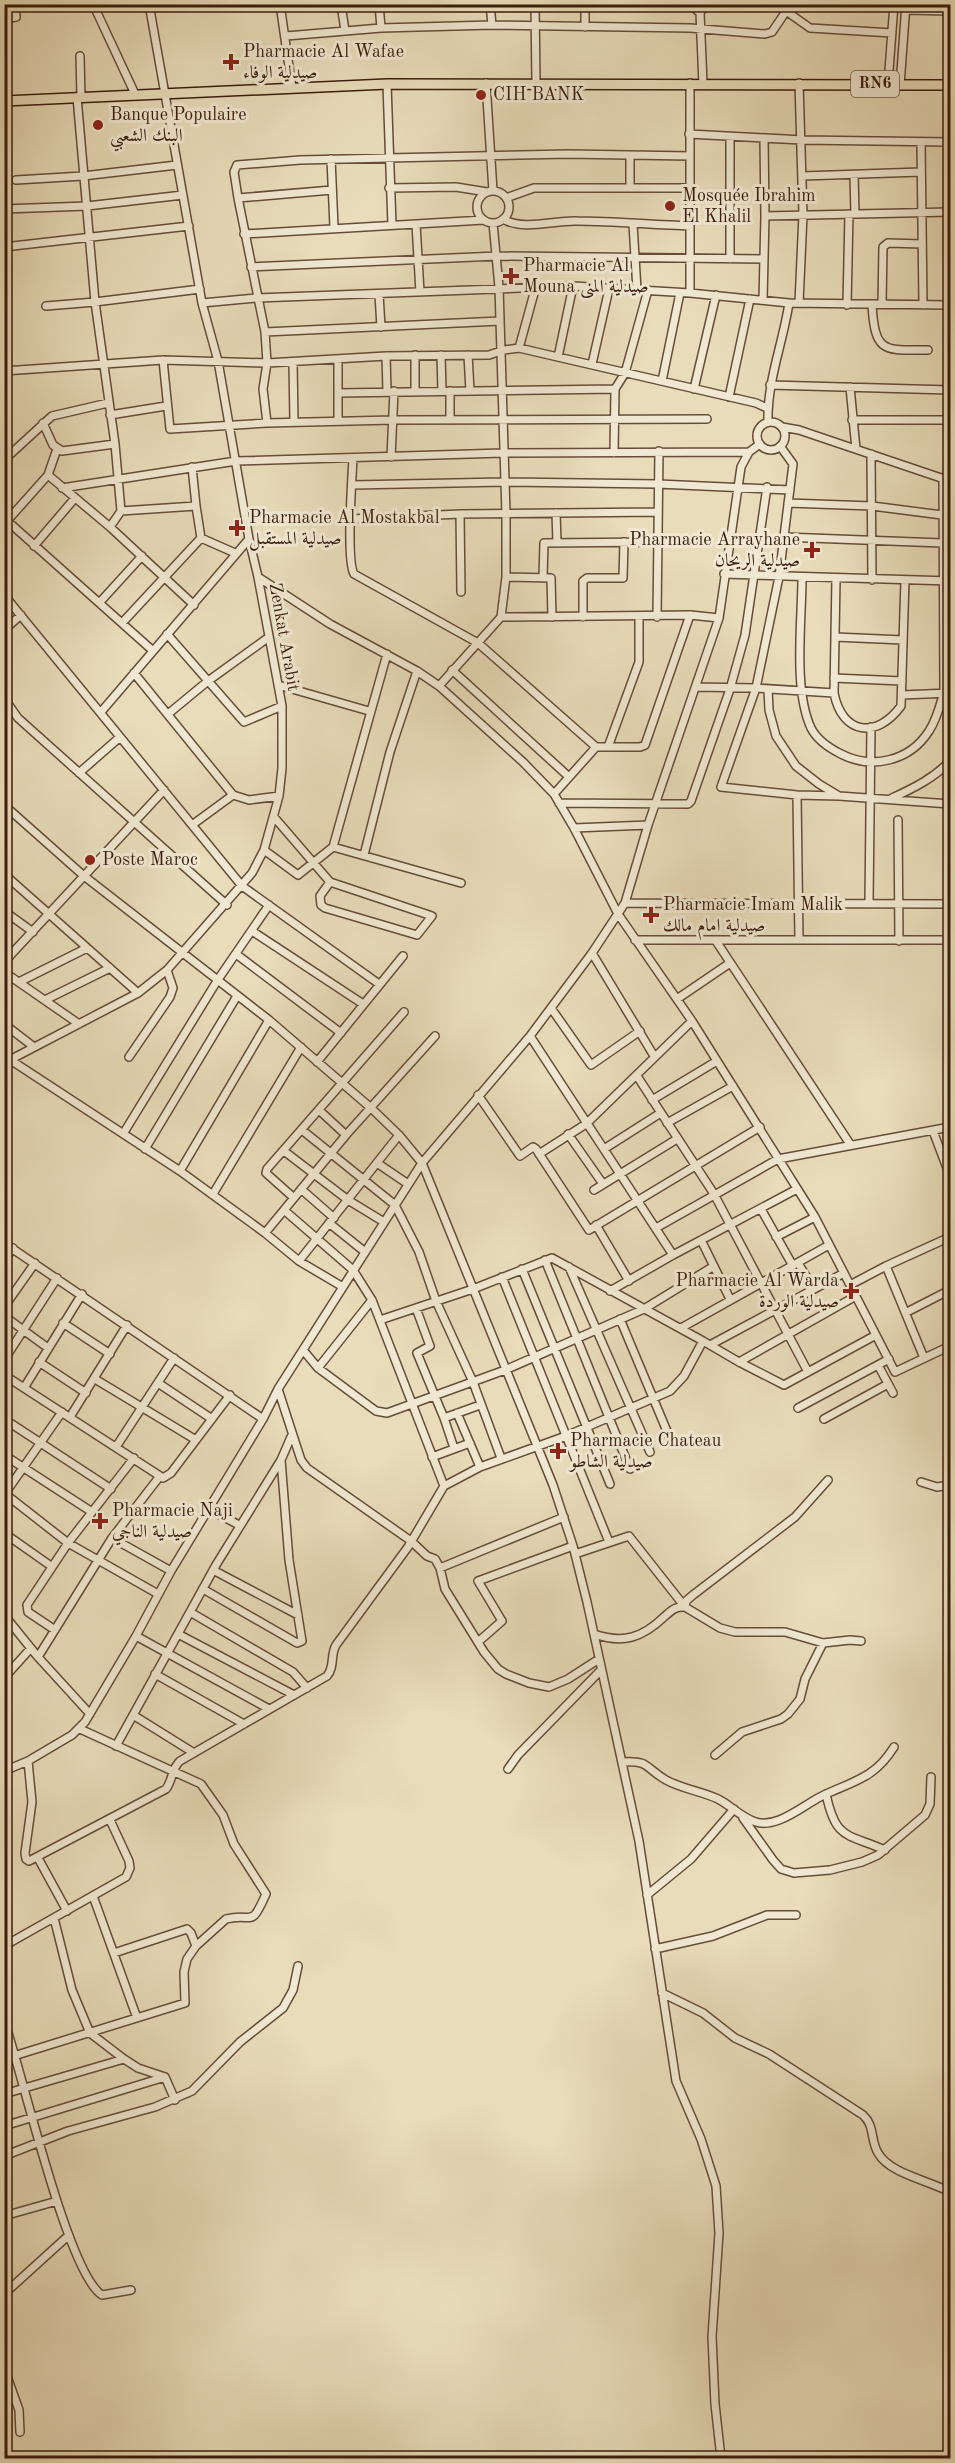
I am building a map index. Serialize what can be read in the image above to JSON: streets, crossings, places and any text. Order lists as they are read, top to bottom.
{
  "streets": {
    "main road": ["RN6"],
    "street": ["Zenkat Arabit"]
  },
  "crossings": [
    ["RN6", "Zenkat Arabit"]
  ],
  "places": {
    "health": [
      "Pharmacie Al Wafae صيدلية الوفاء",
      "Pharmacie Al Mouna صيدلية المنى",
      "Pharmacie Al Mostakbal صيدلية المستقبل",
      "Pharmacie Arrayhane صيدلية الريحان",
      "Pharmacie Imam Malik صيدلية امام مالك",
      "Pharmacie Al Warda صيدلية الوردة",
      "Pharmacie Chateau صيدلية الشاطو",
      "Pharmacie Naji صيدلية الناجي"
    ],
    "other": [
      "CIH BANK",
      "Banque Populaire البنك الشعبي",
      "Mosquée Ibrahim El Khalil",
      "Poste Maroc"
    ]
  }
}
